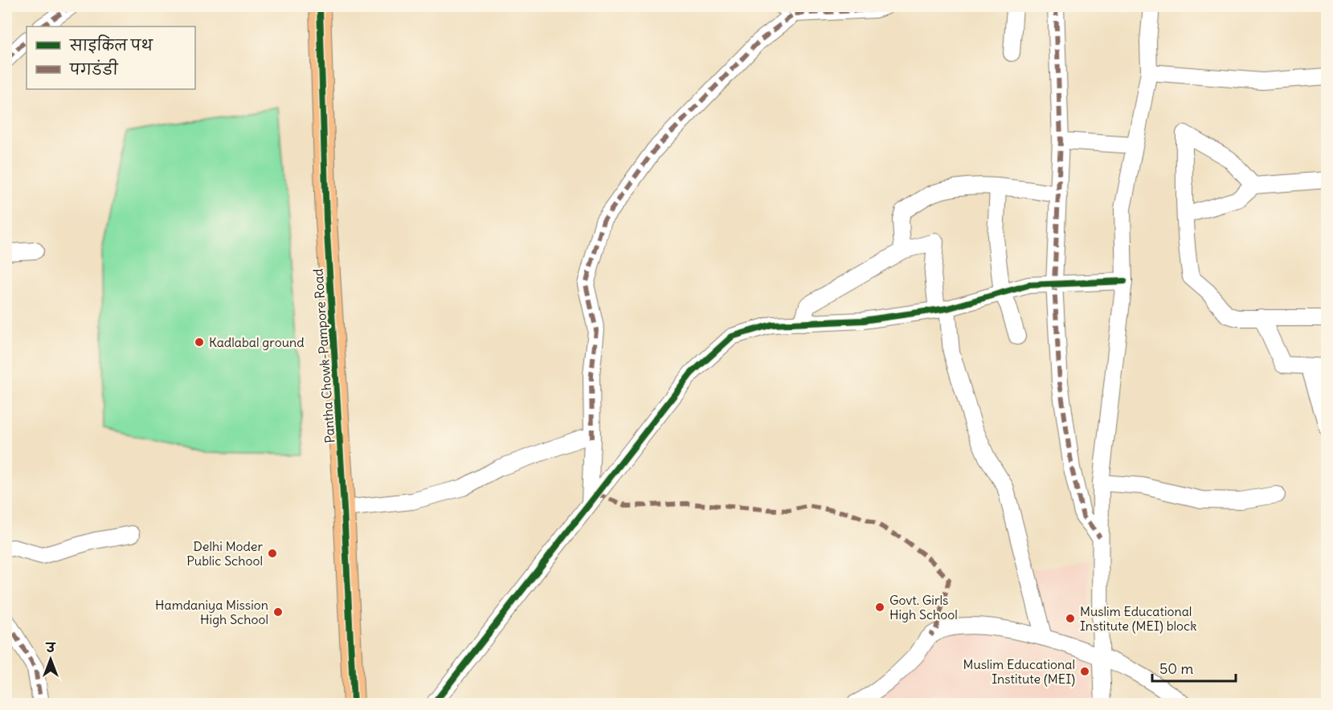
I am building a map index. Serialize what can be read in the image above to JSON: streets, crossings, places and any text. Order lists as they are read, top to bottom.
{
  "streets": {
    "main road": ["Pantha Chowk-Pampore Road"]
  },
  "places": [
    "Kadlabal ground",
    "Delhi Moder Public School",
    "Govt. Girls High School",
    "Hamdaniya Mission High School",
    "Muslim Educational Institute (MEI) block",
    "Muslim Educational Institute (MEI)"
  ],
  "legend": ["साइकिल पथ", "पगडंडी"],
  "scale_bar": "50 m",
  "north": "top"
}
